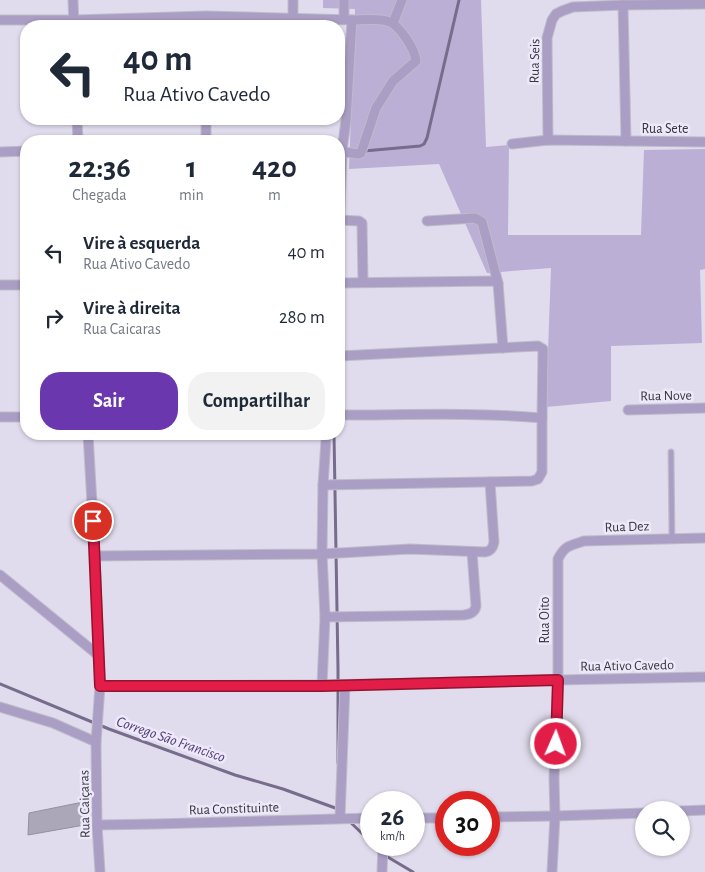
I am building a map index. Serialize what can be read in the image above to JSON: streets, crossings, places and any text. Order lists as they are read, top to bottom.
{
  "streets": {
    "street": [
      "Rua Seis",
      "Rua Sete",
      "Rua Nove",
      "Rua Dez",
      "Rua Oito",
      "Rua Ativo Cavedo",
      "Rua Caiçaras",
      "Rua Constituinte"
    ]
  },
  "crossings": [
    ["Rua Seis", "Rua Sete"],
    ["Rua Dez", "Rua Oito"],
    ["Rua Oito", "Rua Ativo Cavedo"],
    ["Rua Ativo Cavedo", "Rua Caiçaras"],
    ["Rua Caiçaras", "Rua Constituinte"]
  ],
  "water": ["Corrego São Francisco"],
  "page": {
    "turn": ["40 m", "Rua Ativo Cavedo"],
    "eta": [
      "22:36",
      "Chegada",
      "1",
      "min",
      "420",
      "m"
    ],
    "list": [
      {
        "name": "Vire à esquerda",
        "note": "Rua Ativo Cavedo",
        "value": "40 m"
      },
      {
        "name": "Vire à direita",
        "note": "Rua Caicaras",
        "value": "280 m"
      }
    ],
    "buttons": ["Sair", "Compartilhar"],
    "speed": "26 km/h",
    "limit": "30"
  }
}
